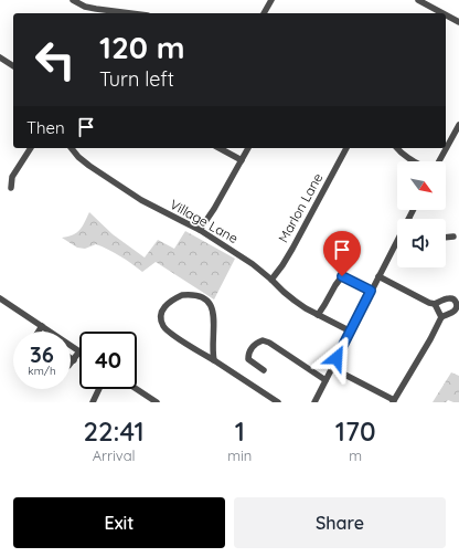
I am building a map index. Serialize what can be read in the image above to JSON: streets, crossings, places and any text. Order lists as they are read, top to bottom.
{
  "streets": {
    "street": ["Marlon Lane", "Village Lane"]
  },
  "crossings": [
    ["Marlon Lane", "Village Lane"]
  ],
  "north": "bottom right",
  "page": {
    "turn": ["120 m", "Turn left"],
    "then": "Then",
    "speed": "36 km/h",
    "limit": "40",
    "eta": [
      "22:41",
      "Arrival",
      "1",
      "min",
      "170",
      "m"
    ],
    "buttons": ["Exit", "Share"]
  }
}
